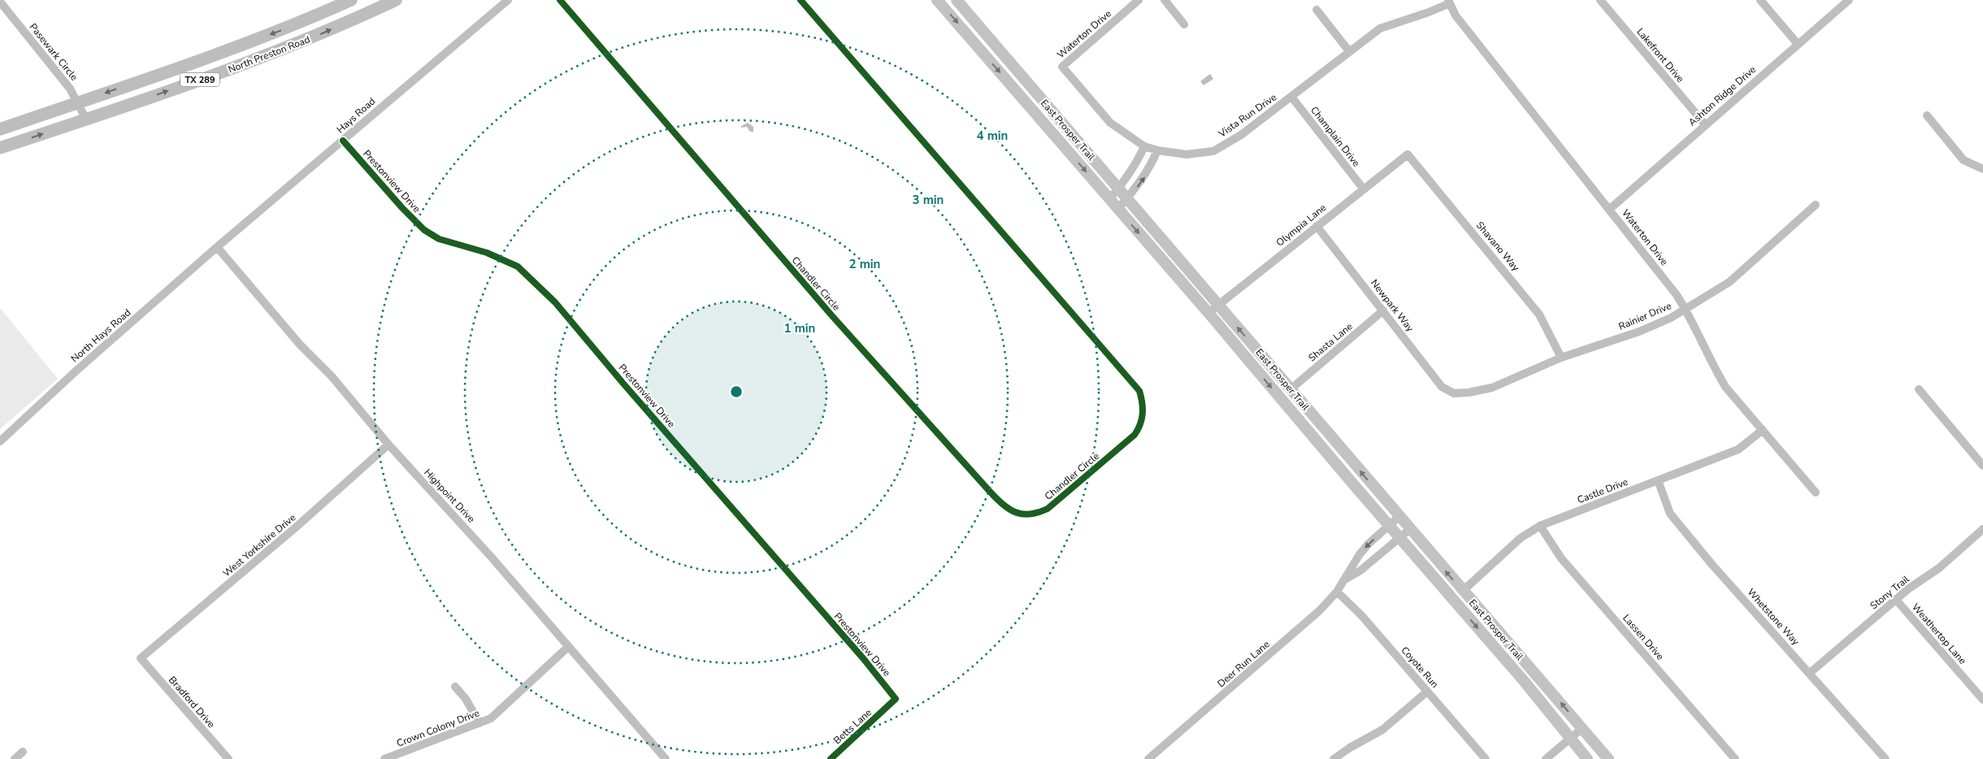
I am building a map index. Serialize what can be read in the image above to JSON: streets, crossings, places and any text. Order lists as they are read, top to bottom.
{
  "streets": {
    "main road": ["North Preston Road", "TX 289", "East Prosper Trail"],
    "street": [
      "Waterton Drive",
      "Pasewark Circle",
      "Lakefront Drive",
      "Ashton Ridge Drive",
      "Hays Road",
      "Vista Run Drive",
      "Champlain Drive",
      "Prestonview Drive",
      "Olympia Lane",
      "Shavano Way",
      "Chandler Circle",
      "Newpark Way",
      "Rainier Drive",
      "North Hays Road",
      "Shasta Lane",
      "Castle Drive",
      "Highpoint Drive",
      "West Yorkshire Drive",
      "Stony Trail",
      "Whetstone Way",
      "Weathertop Lane",
      "Lassen Drive",
      "Deer Run Lane",
      "Coyote Run",
      "Bradford Drive",
      "Betts Lane",
      "Crown Colony Drive"
    ]
  },
  "crossings": [
    ["Waterton Drive", "Ashton Ridge Drive"],
    ["Waterton Drive", "Vista Run Drive"],
    ["Waterton Drive", "Rainier Drive"],
    ["Waterton Drive", "Castle Drive"],
    ["Pasewark Circle", "North Preston Road"],
    ["Lakefront Drive", "Ashton Ridge Drive"],
    ["Hays Road", "Prestonview Drive"],
    ["Hays Road", "North Hays Road"],
    ["Hays Road", "Highpoint Drive"],
    ["Vista Run Drive", "Champlain Drive"],
    ["East Prosper Trail", "Olympia Lane"],
    ["East Prosper Trail", "Shasta Lane"],
    ["East Prosper Trail", "Castle Drive"],
    ["East Prosper Trail", "Deer Run Lane"],
    ["Champlain Drive", "Olympia Lane"],
    ["Prestonview Drive", "Betts Lane"],
    ["Olympia Lane", "Shavano Way"],
    ["Olympia Lane", "Newpark Way"],
    ["Shavano Way", "Rainier Drive"],
    ["Newpark Way", "Rainier Drive"],
    ["Newpark Way", "Shasta Lane"],
    ["North Hays Road", "Highpoint Drive"],
    ["Castle Drive", "Whetstone Way"],
    ["Castle Drive", "Lassen Drive"],
    ["Highpoint Drive", "West Yorkshire Drive"],
    ["Highpoint Drive", "Crown Colony Drive"],
    ["West Yorkshire Drive", "Bradford Drive"],
    ["Stony Trail", "Whetstone Way"],
    ["Stony Trail", "Weathertop Lane"],
    ["Deer Run Lane", "Coyote Run"]
  ],
  "rings": [
    "4 min",
    "3 min",
    "2 min",
    "1 min"
  ]
}
